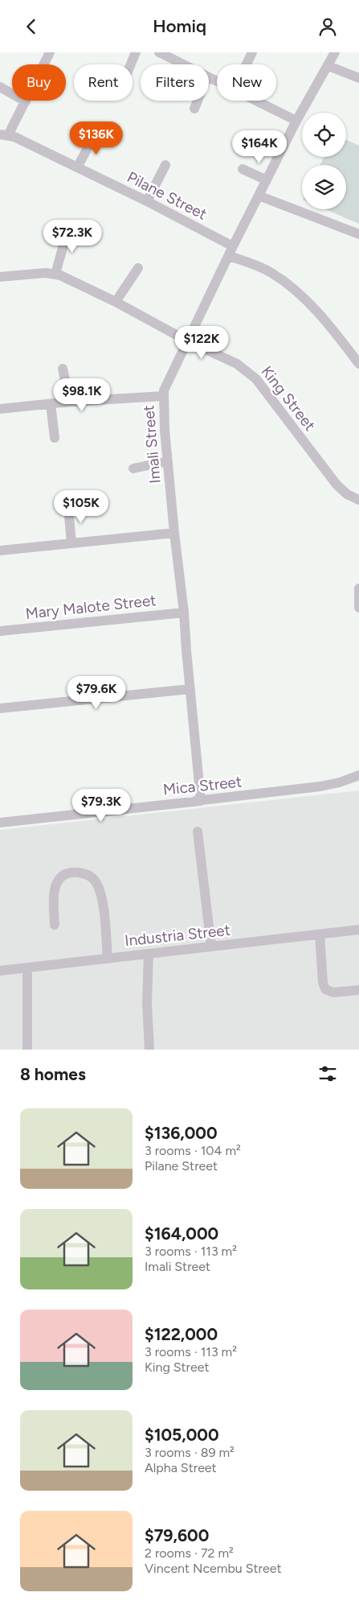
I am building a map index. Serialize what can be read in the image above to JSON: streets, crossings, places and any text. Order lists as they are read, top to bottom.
{
  "streets": {
    "street": [
      "Pilane Street",
      "King Street",
      "Imali Street",
      "Mary Malote Street",
      "Mica Street",
      "Industria Street"
    ]
  },
  "crossings": [
    ["Pilane Street", "Imali Street"],
    ["King Street", "Imali Street"],
    ["Imali Street", "Mary Malote Street"],
    ["Imali Street", "Mica Street"]
  ],
  "page": {
    "header": "Homiq",
    "chip": [
      "Buy",
      "Rent",
      "Filters",
      "New"
    ],
    "price": [
      "$136K",
      "$164K",
      "$72.3K",
      "$122K",
      "$98.1K",
      "$105K",
      "$79.6K",
      "$79.3K"
    ],
    "heading": "8 homes",
    "list": [
      {
        "name": "$136,000",
        "note": "3 rooms · 104 m² · Pilane Street"
      },
      {
        "name": "$164,000",
        "note": "3 rooms · 113 m² · Imali Street"
      },
      {
        "name": "$122,000",
        "note": "3 rooms · 113 m² · King Street"
      },
      {
        "name": "$105,000",
        "note": "3 rooms · 89 m² · Alpha Street"
      },
      {
        "name": "$79,600",
        "note": "2 rooms · 72 m² · Vincent Ncembu Street"
      }
    ]
  }
}
